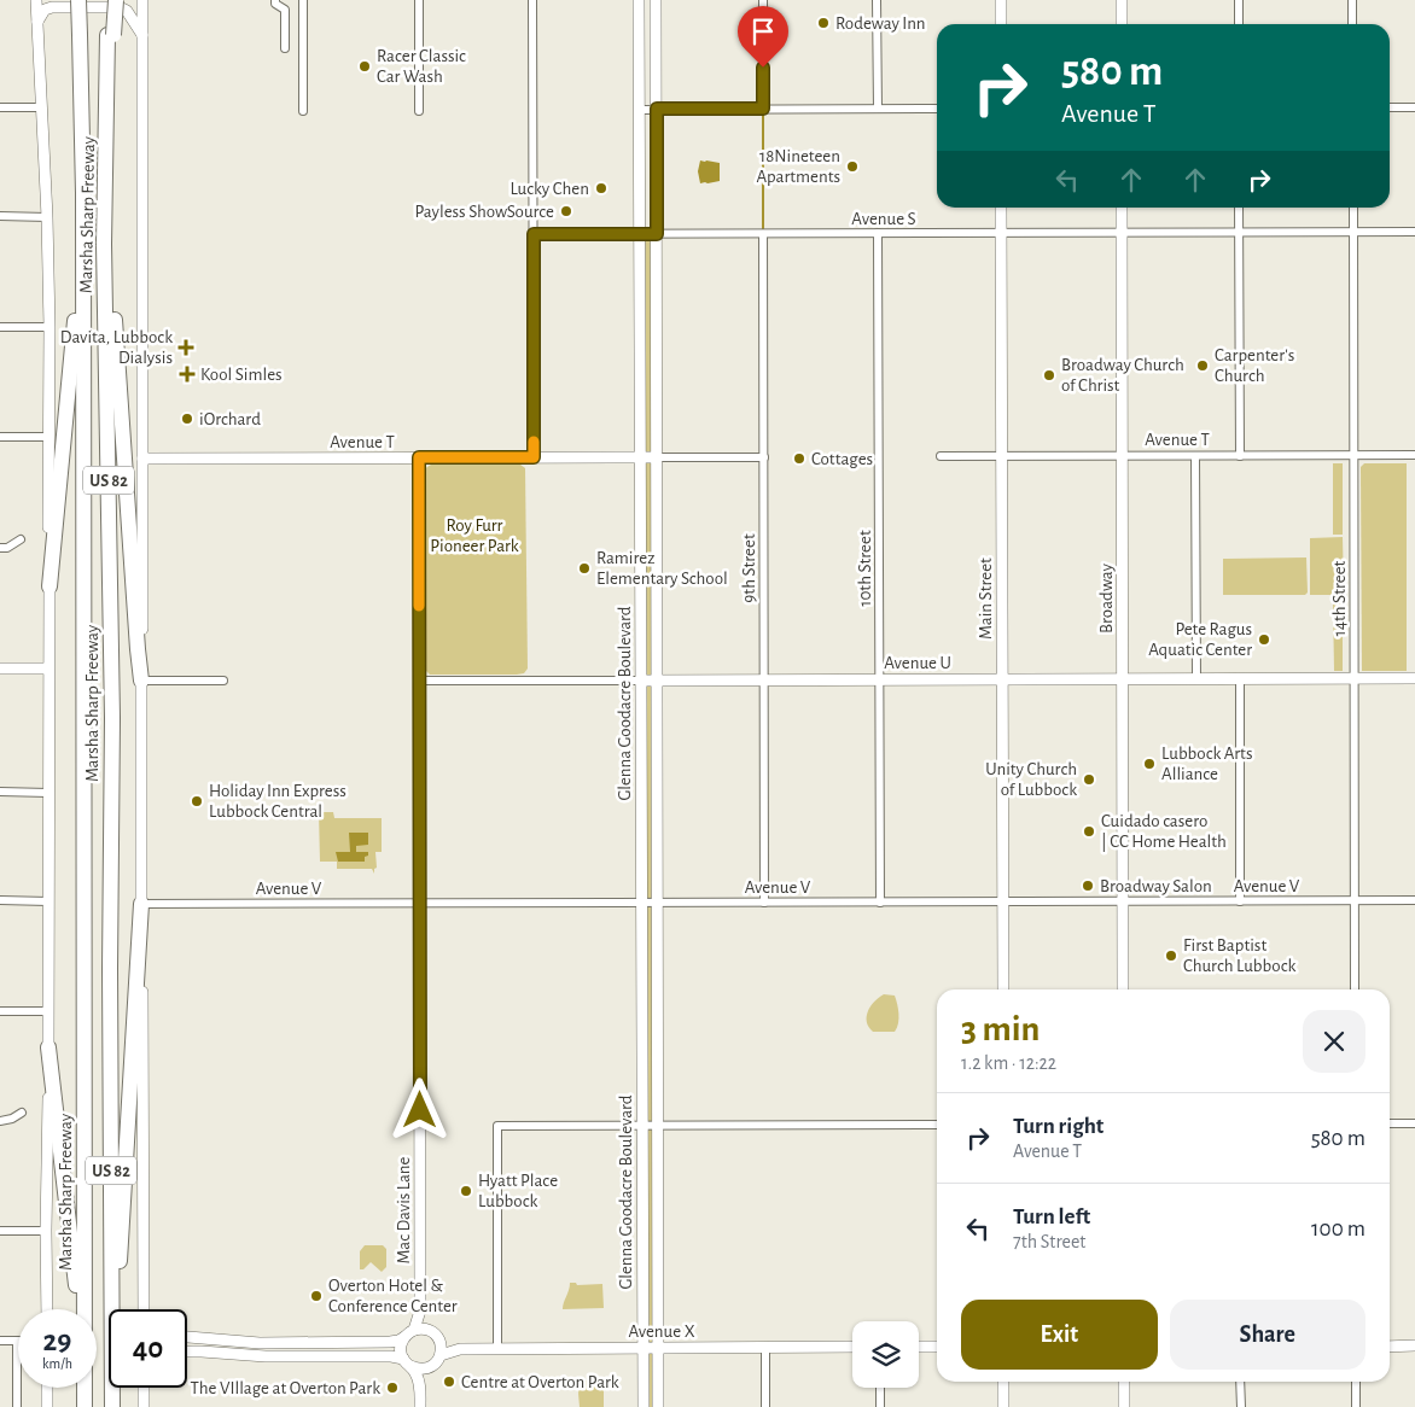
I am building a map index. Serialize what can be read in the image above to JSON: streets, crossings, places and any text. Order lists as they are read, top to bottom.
{
  "streets": {
    "highway": ["Marsha Sharp Freeway", "US 82"],
    "street": [
      "Avenue S",
      "Avenue T",
      "9th Street",
      "10th Street",
      "Main Street",
      "Broadway",
      "14th Street",
      "Avenue U",
      "Glenna Goodacre Boulevard",
      "Avenue V",
      "Mac Davis Lane",
      "Avenue X"
    ]
  },
  "crossings": [
    ["Avenue S", "9th Street"],
    ["Avenue S", "10th Street"],
    ["Avenue S", "Main Street"],
    ["Avenue S", "Broadway"],
    ["Avenue S", "14th Street"],
    ["Avenue S", "Glenna Goodacre Boulevard"],
    ["Avenue T", "9th Street"],
    ["Avenue T", "Main Street"],
    ["Avenue T", "Broadway"],
    ["Avenue T", "14th Street"],
    ["Avenue T", "Glenna Goodacre Boulevard"],
    ["Avenue T", "Mac Davis Lane"],
    ["9th Street", "Avenue U"],
    ["9th Street", "Avenue V"],
    ["10th Street", "Avenue U"],
    ["10th Street", "Avenue V"],
    ["Main Street", "Avenue U"],
    ["Main Street", "Avenue V"],
    ["Broadway", "Avenue U"],
    ["Broadway", "Avenue V"],
    ["14th Street", "Avenue U"],
    ["14th Street", "Avenue V"],
    ["Avenue U", "Glenna Goodacre Boulevard"],
    ["Avenue U", "Mac Davis Lane"],
    ["Glenna Goodacre Boulevard", "Avenue V"],
    ["Glenna Goodacre Boulevard", "Avenue X"],
    ["Avenue V", "Mac Davis Lane"]
  ],
  "parks": ["Roy Furr Pioneer Park"],
  "places": {
    "other": [
      "Rodeway Inn",
      "Racer Classic Car Wash",
      "18Nineteen Apartments",
      "Lucky Chen",
      "Payless ShowSource",
      "Carpenter's Church",
      "Broadway Church of Christ",
      "iOrchard",
      "Cottages",
      "Ramirez Elementary School",
      "Pete Ragus Aquatic Center",
      "Lubbock Arts Alliance",
      "Unity Church of Lubbock",
      "Holiday Inn Express Lubbock Central",
      "Cuidado casero | CC Home Health",
      "Broadway Salon",
      "First Baptist Church Lubbock",
      "Hyatt Place Lubbock",
      "Overton Hotel & Conference Center",
      "Centre at Overton Park",
      "The VIllage at Overton Park"
    ],
    "health": ["Davita, Lubbock Dialysis", "Kool Simles"]
  },
  "page": {
    "turn": ["580 m", "Avenue T"],
    "heading": ["3 min", "1.2 km · 12:22"],
    "list": [
      {
        "name": "Turn right",
        "note": "Avenue T",
        "value": "580 m"
      },
      {
        "name": "Turn left",
        "note": "7th Street",
        "value": "100 m"
      }
    ],
    "buttons": ["Exit", "Share"],
    "speed": "29 km/h",
    "limit": "40"
  }
}
